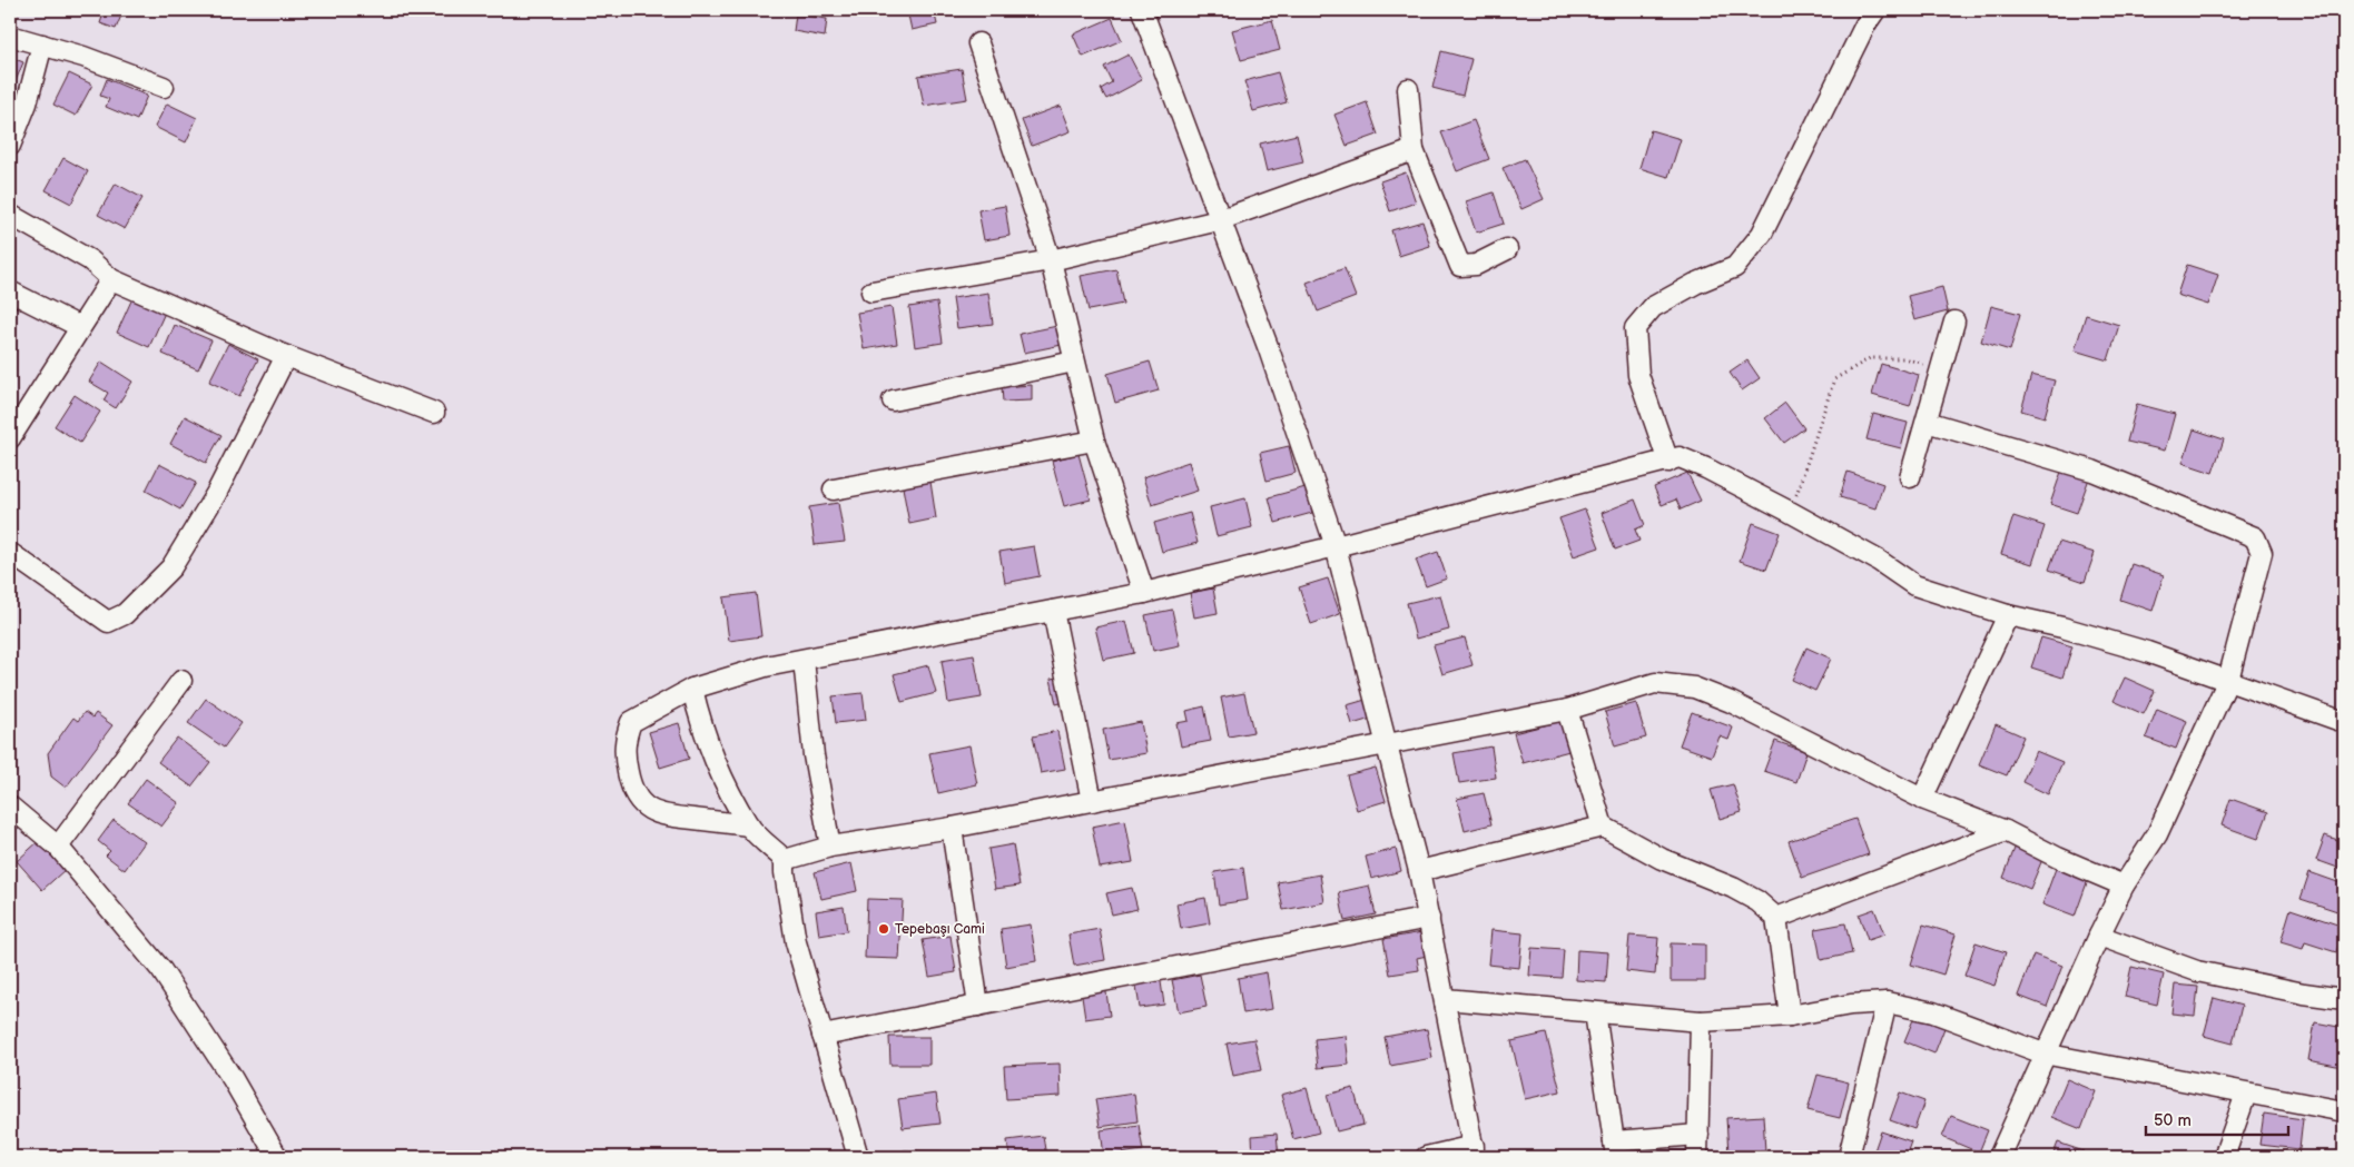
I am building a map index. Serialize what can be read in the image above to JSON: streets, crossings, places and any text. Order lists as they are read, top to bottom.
{
  "places": ["Tepebaşı Cami"],
  "scale_bar": "50 m"
}
